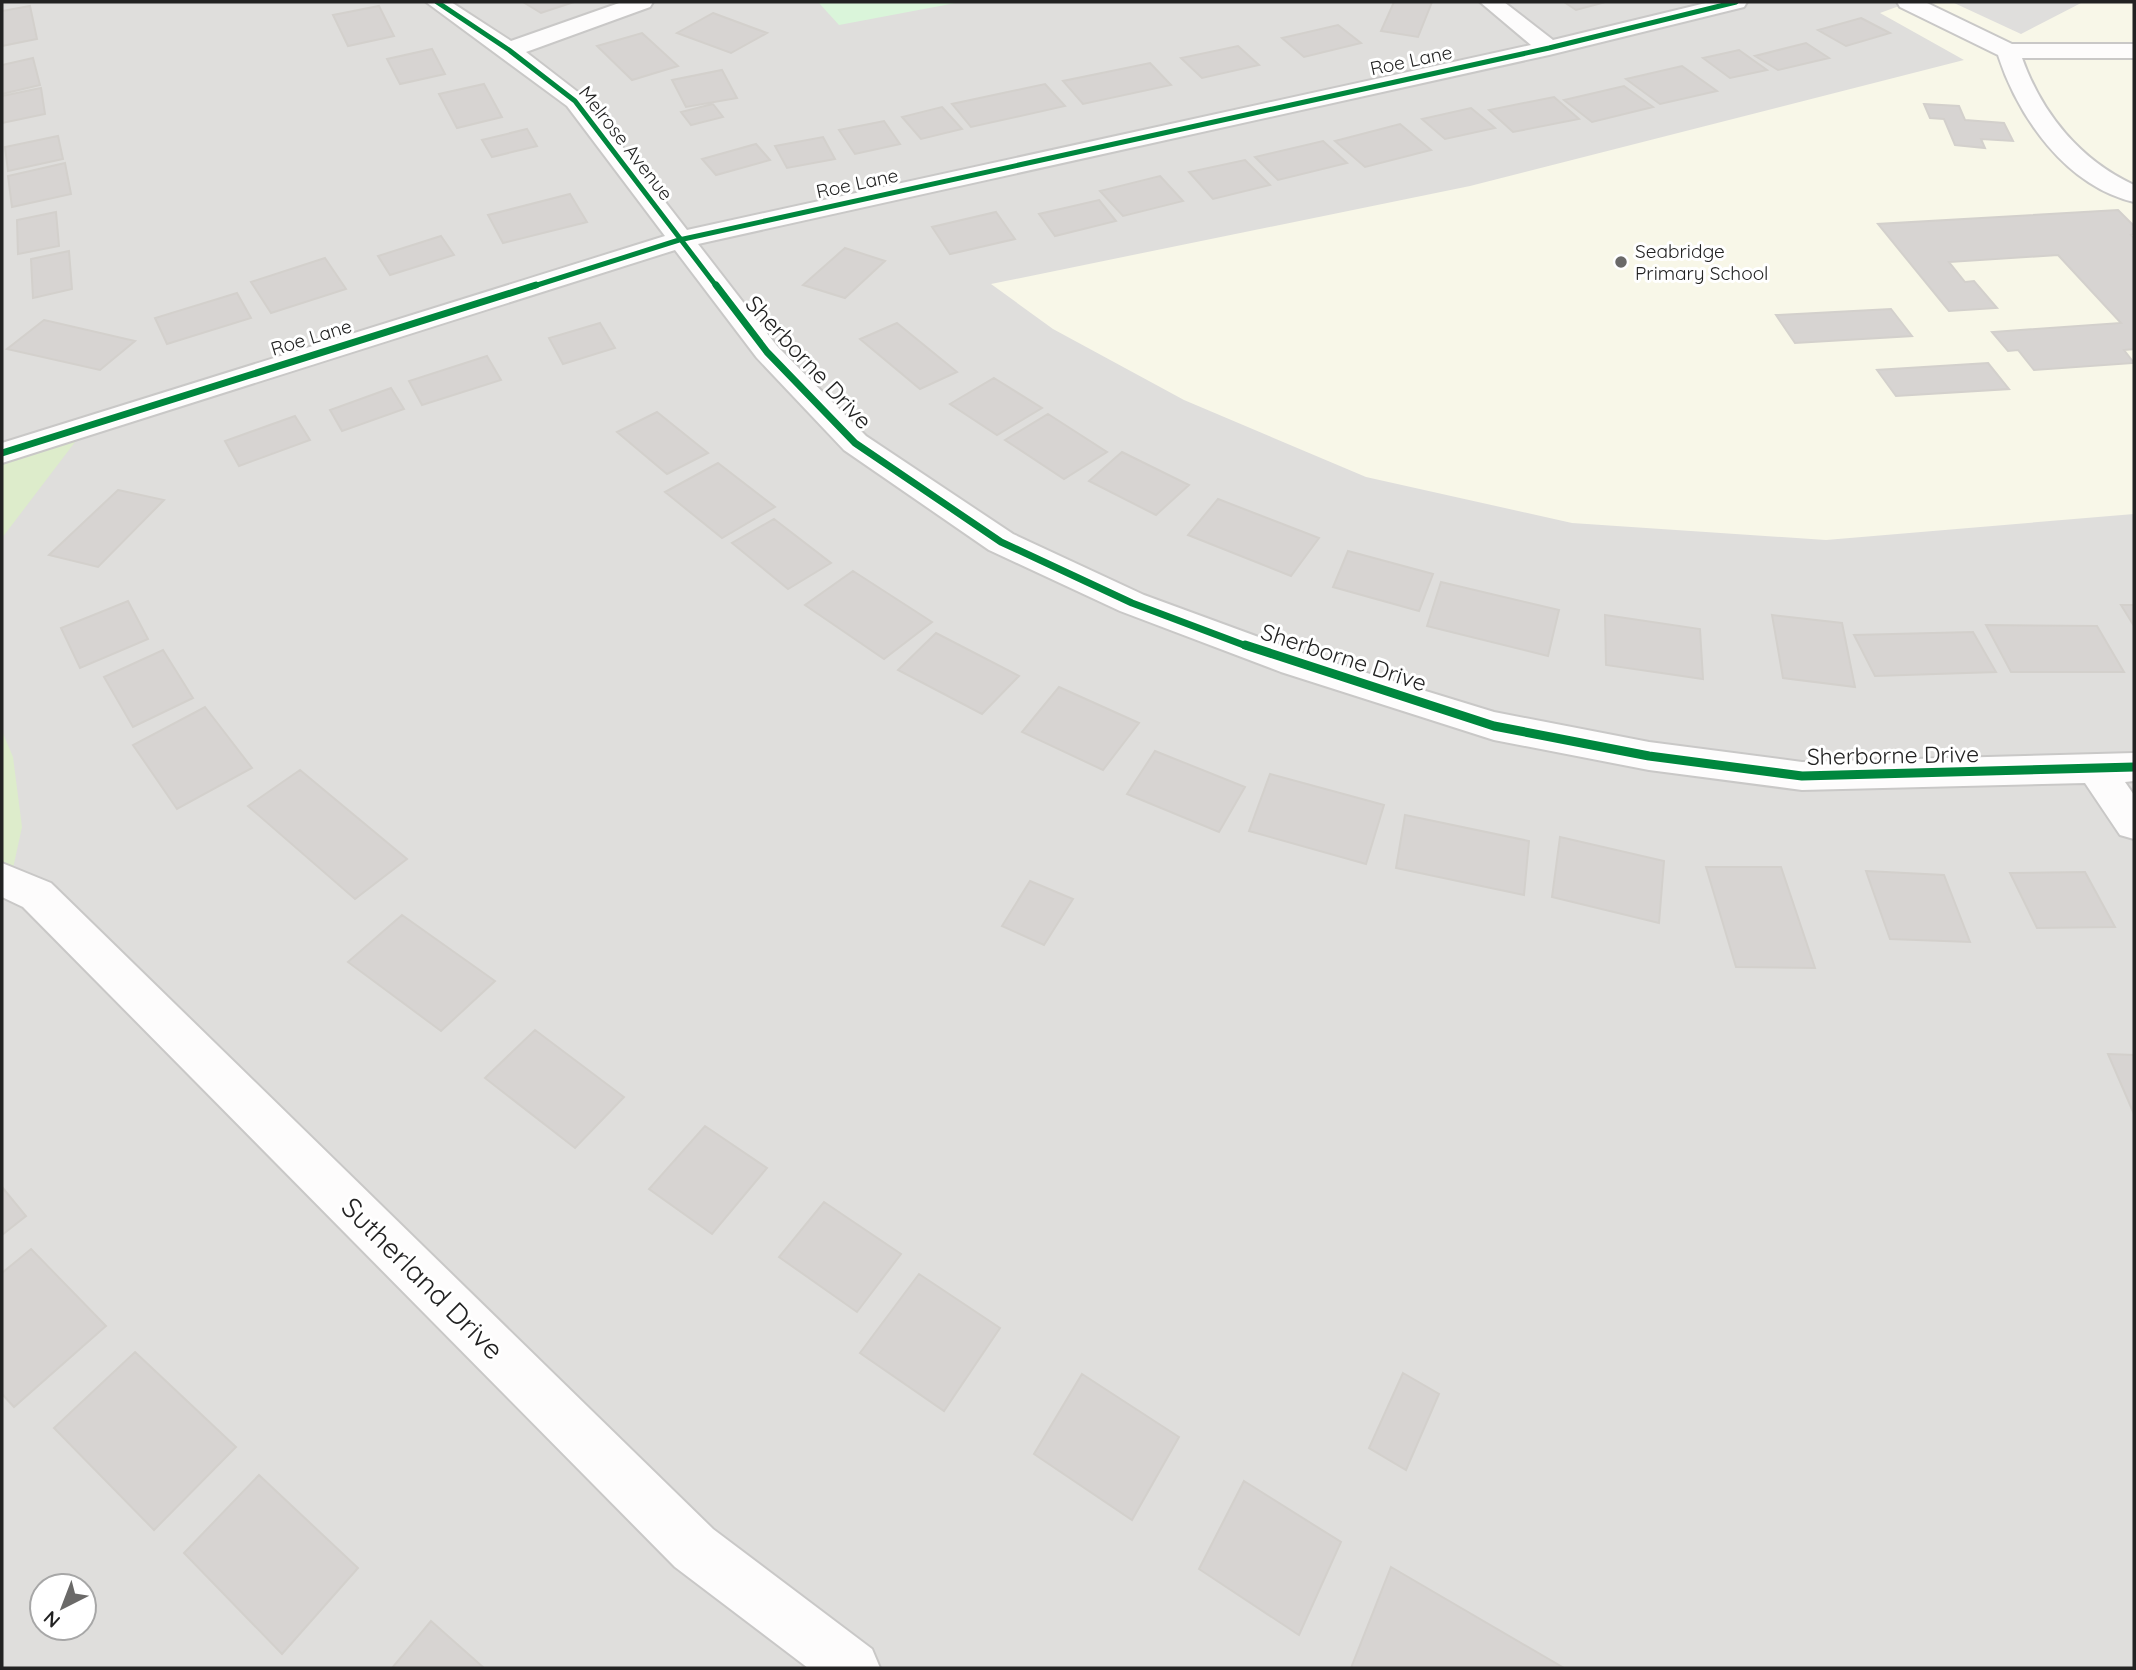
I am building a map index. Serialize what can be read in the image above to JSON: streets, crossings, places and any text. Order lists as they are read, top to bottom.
{
  "streets": {
    "street": [
      "Roe Lane",
      "Melrose Avenue",
      "Sherborne Drive",
      "Sutherland Drive"
    ]
  },
  "crossings": [
    ["Roe Lane", "Melrose Avenue"],
    ["Roe Lane", "Sherborne Drive"],
    ["Melrose Avenue", "Sherborne Drive"]
  ],
  "places": ["Seabridge Primary School"],
  "north": "bottom left"
}
